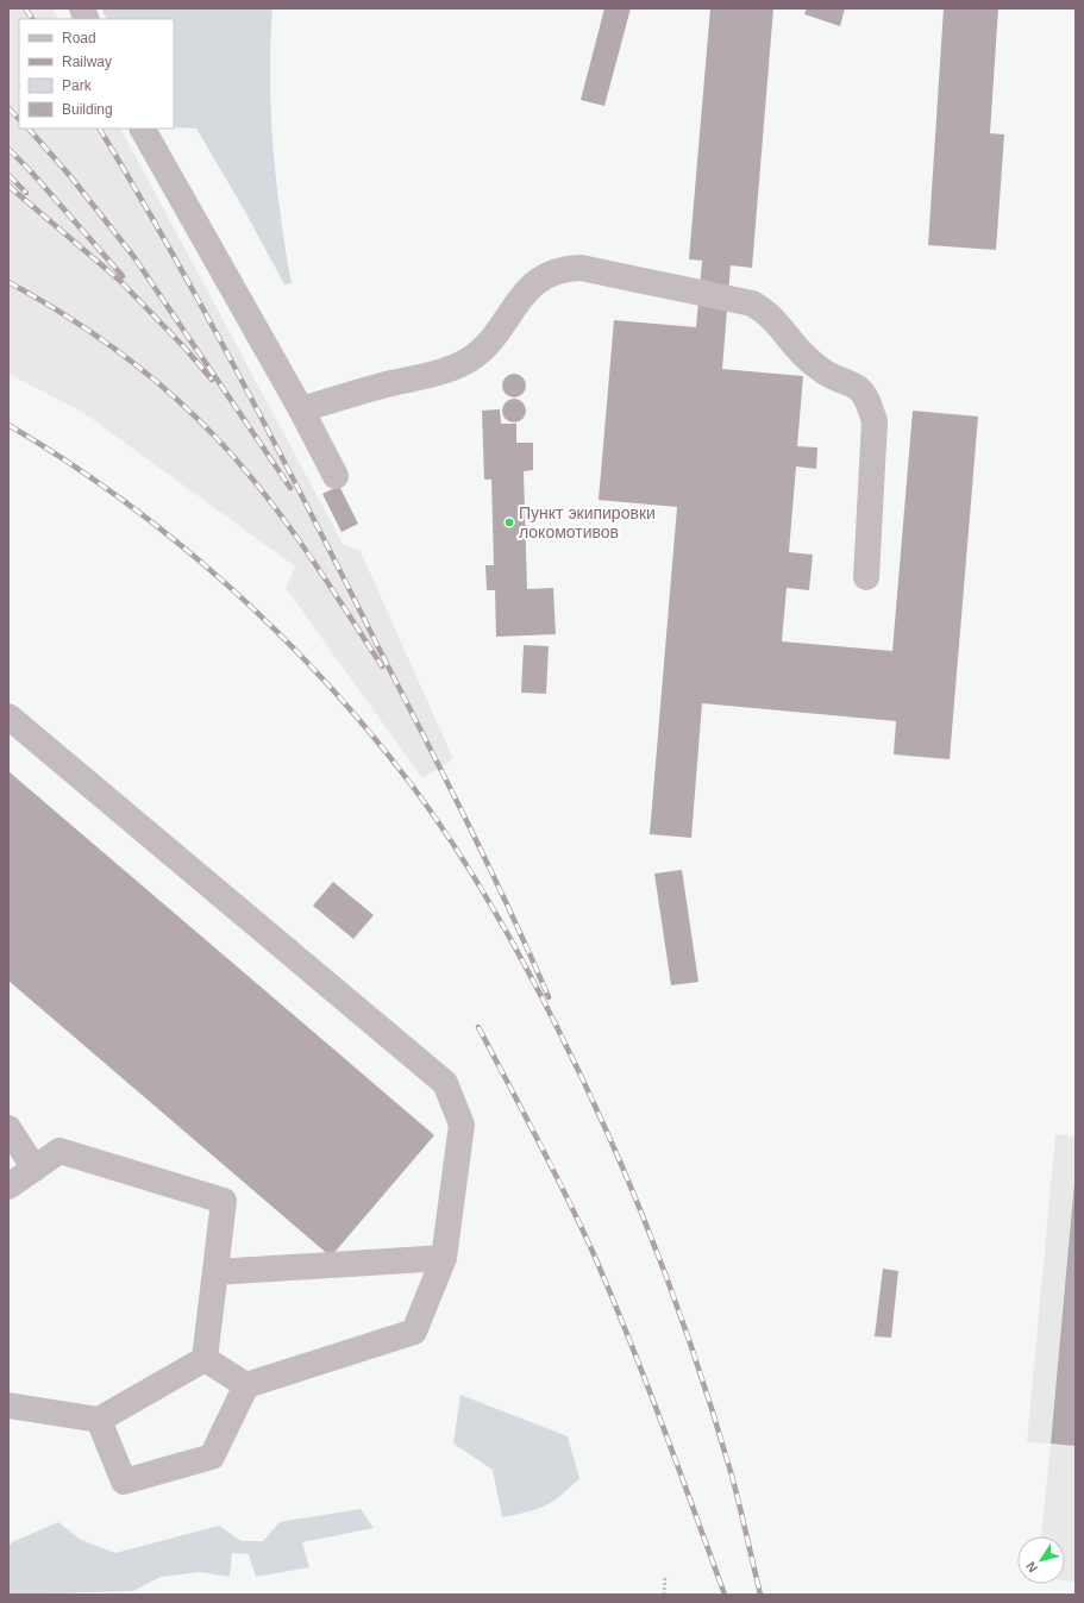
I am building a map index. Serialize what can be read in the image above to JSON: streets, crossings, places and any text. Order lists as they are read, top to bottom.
{
  "places": ["Пункт экипировки локомотивов"],
  "legend": [
    "Road",
    "Railway",
    "Park",
    "Building"
  ],
  "north": "bottom left"
}
